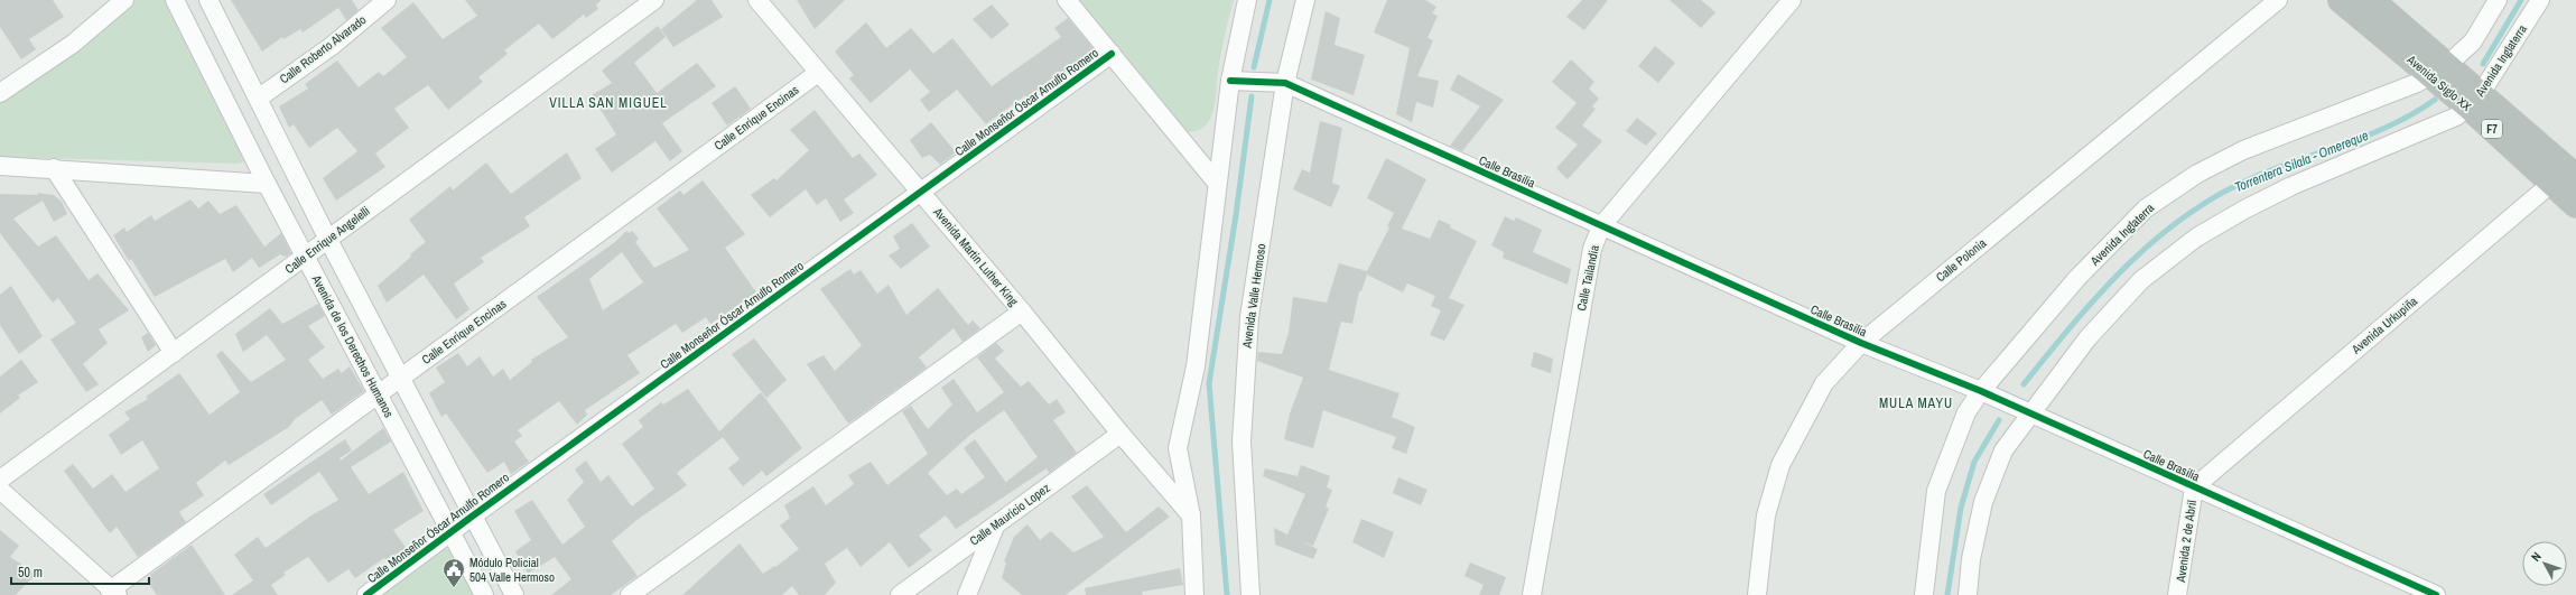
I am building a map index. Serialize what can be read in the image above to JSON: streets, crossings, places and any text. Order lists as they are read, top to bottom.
{
  "streets": {
    "highway": ["Avenida Siglo XX", "F7"],
    "street": [
      "Calle Roberto Alvarado",
      "Avenida Inglaterra",
      "Calle Monseñor Óscar Arnulfo Romero",
      "Calle Enrique Encinas",
      "Calle Brasilia",
      "Calle Enrique Angelelli",
      "Avenida Martin Luther King",
      "Calle Polonia",
      "Calle Tailandia",
      "Avenida Valle Hermoso",
      "Avenida Urkupiña",
      "Avenida de los Derechos Humanos",
      "Calle Mauricio Lopez",
      "Avenida 2 de Abril"
    ]
  },
  "crossings": [
    ["Avenida Inglaterra", "Avenida Siglo XX"],
    ["Avenida Inglaterra", "Calle Brasilia"],
    ["Avenida Siglo XX", "Avenida Urkupiña"],
    ["Calle Monseñor Óscar Arnulfo Romero", "Avenida Martin Luther King"],
    ["Calle Monseñor Óscar Arnulfo Romero", "Avenida de los Derechos Humanos"],
    ["Calle Enrique Encinas", "Avenida Martin Luther King"],
    ["Calle Enrique Encinas", "Avenida de los Derechos Humanos"],
    ["Calle Brasilia", "Calle Polonia"],
    ["Calle Brasilia", "Calle Tailandia"],
    ["Calle Brasilia", "Avenida Valle Hermoso"],
    ["Calle Brasilia", "Avenida Urkupiña"],
    ["Calle Brasilia", "Avenida 2 de Abril"],
    ["Calle Enrique Angelelli", "Avenida de los Derechos Humanos"],
    ["Avenida Martin Luther King", "Calle Mauricio Lopez"],
    ["Avenida Urkupiña", "Avenida 2 de Abril"]
  ],
  "districts": ["VILLA SAN MIGUEL", "MULA MAYU"],
  "water": ["Torrentera Silala - Omereque"],
  "places": {
    "public building": ["Módulo Policial 504 Valle Hermoso"]
  },
  "scale_bar": "50 m",
  "north": "top left"
}
